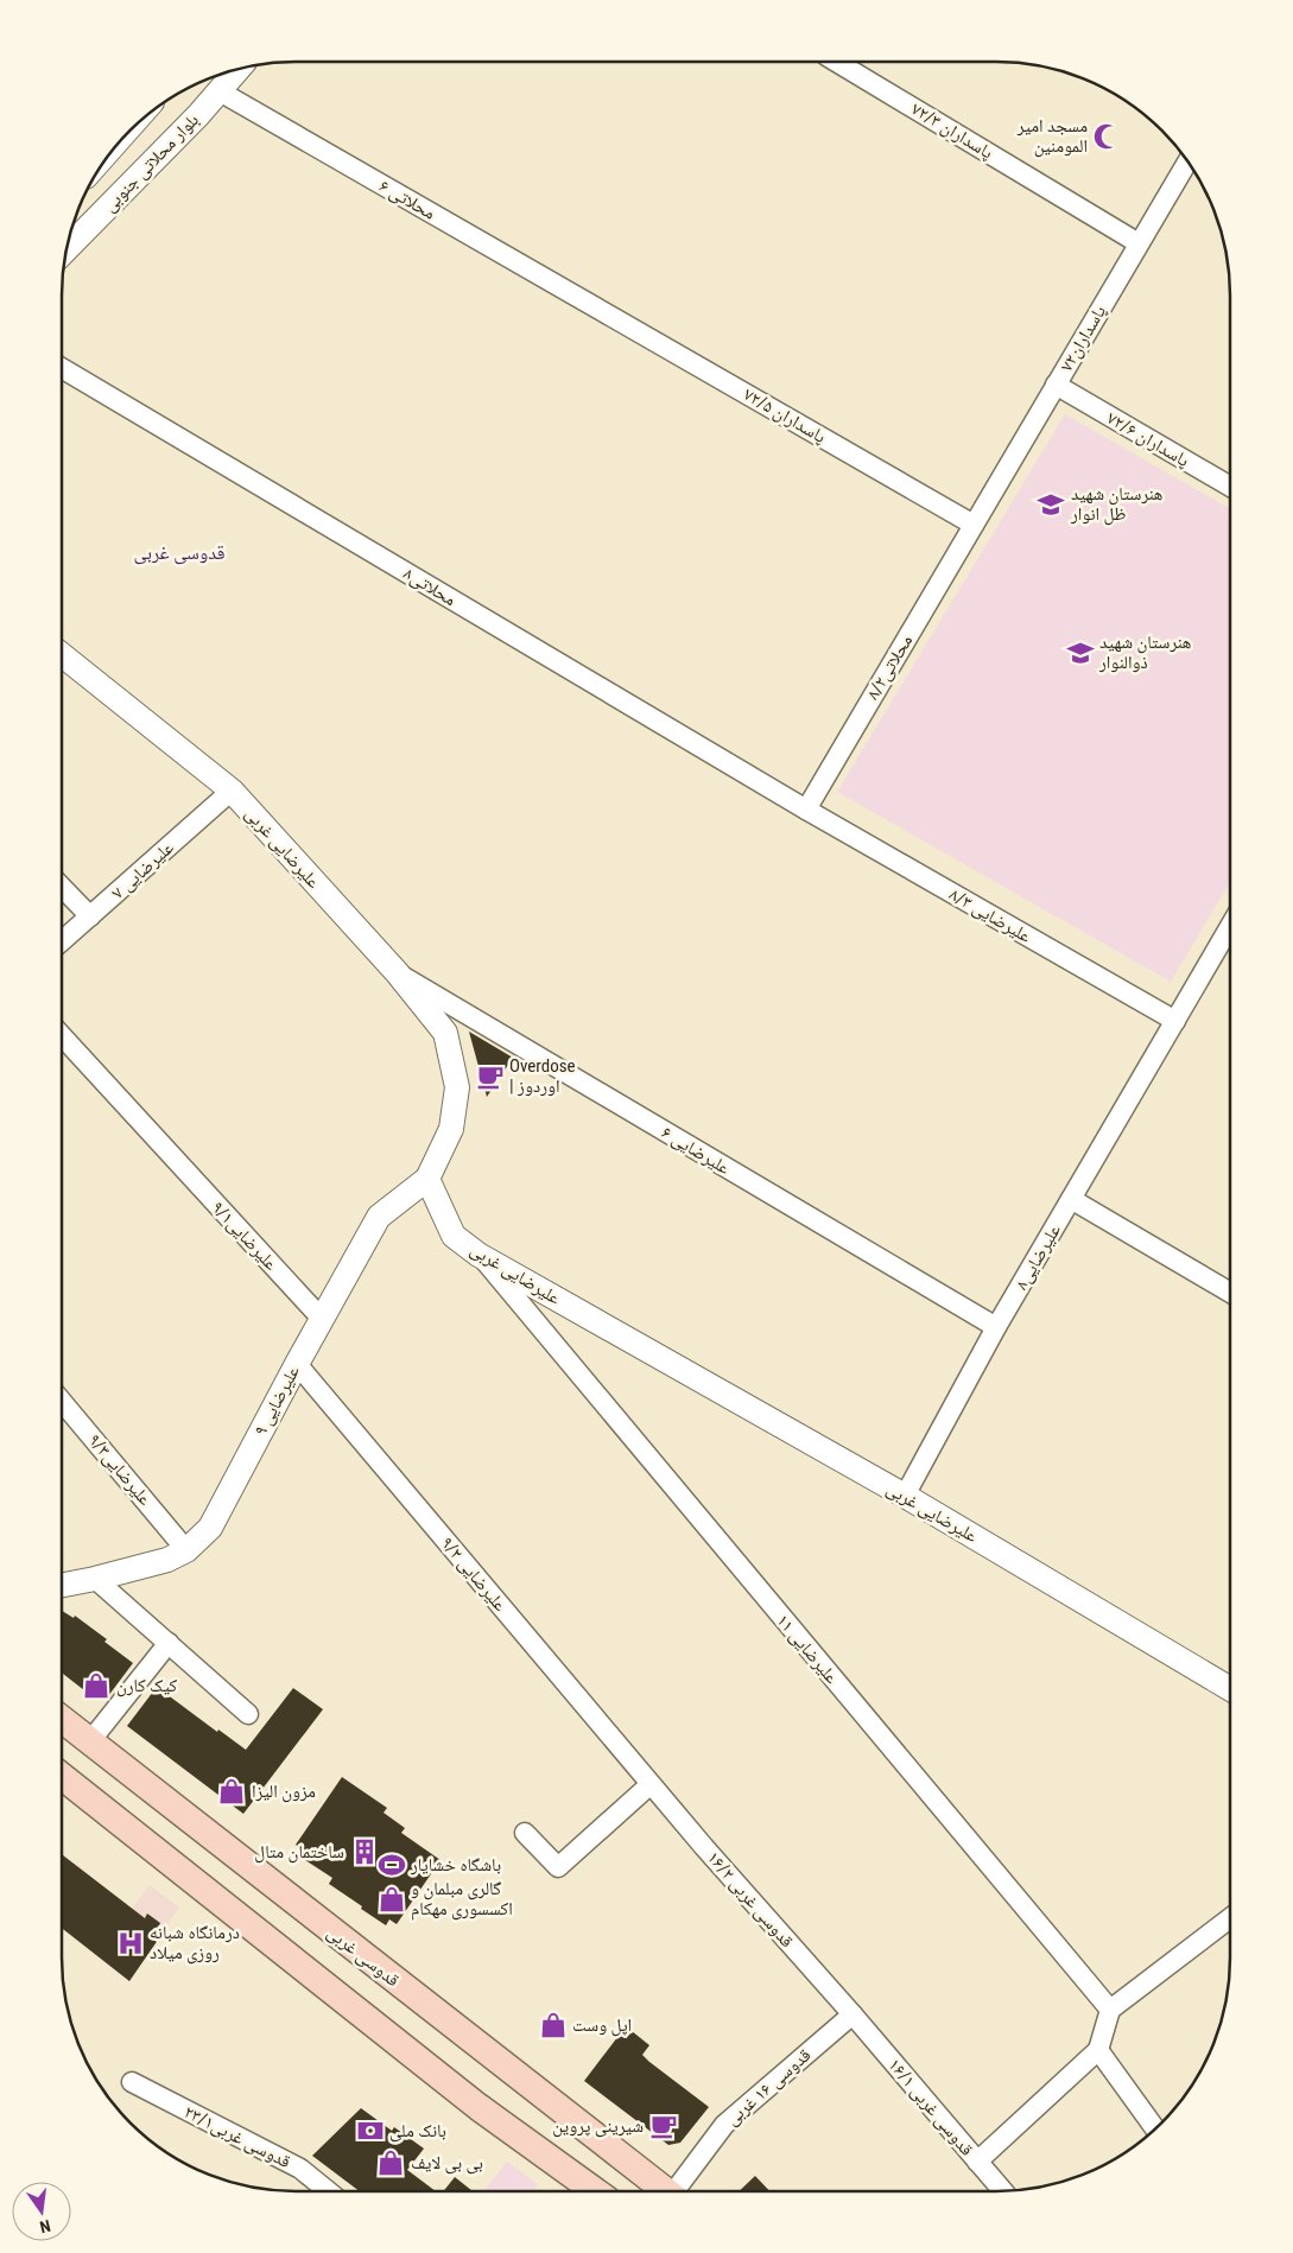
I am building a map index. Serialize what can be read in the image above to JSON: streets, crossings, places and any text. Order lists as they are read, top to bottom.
{
  "streets": {
    "main road": ["قدوسی غربی"],
    "street": [
      "۷۲/۳ پاسداران",
      "بلوار محلاتی جنوبی",
      "۶ محلاتی",
      "پاسداران۷۲",
      "۷۲/۵ پاسداران",
      "۷۲/۶ پاسداران",
      "محلاتی۸",
      "محلاتی۸/۲",
      "علیرضایی غربی",
      "۷ علیرضایی",
      "۸/۳ علیرضایی",
      "۶ علیرضایی",
      "علیرضایی۹/۱",
      "علیرضایی۸",
      "۹ علیرضایی",
      "علیرضایی۹/۳",
      "۹/۲ علیرضایی",
      "۱۱ علیرضایی",
      "۱۶/۲ قدوسی غربی",
      "قدوسی ۱۶ غربی",
      "۱۶/۱ قدوسی غربی",
      "قدوسی غربی۲۳/۱"
    ]
  },
  "crossings": [
    ["۷۲/۳ پاسداران", "پاسداران۷۲"],
    ["بلوار محلاتی جنوبی", "۶ محلاتی"],
    ["۶ محلاتی", "۷۲/۵ پاسداران"],
    ["پاسداران۷۲", "۷۲/۵ پاسداران"],
    ["پاسداران۷۲", "۷۲/۶ پاسداران"],
    ["پاسداران۷۲", "محلاتی۸/۲"],
    ["۷۲/۵ پاسداران", "محلاتی۸/۲"],
    ["محلاتی۸", "محلاتی۸/۲"],
    ["محلاتی۸", "۸/۳ علیرضایی"],
    ["محلاتی۸/۲", "۸/۳ علیرضایی"],
    ["علیرضایی غربی", "۷ علیرضایی"],
    ["علیرضایی غربی", "۶ علیرضایی"],
    ["علیرضایی غربی", "علیرضایی۸"],
    ["علیرضایی غربی", "۹ علیرضایی"],
    ["علیرضایی غربی", "۱۱ علیرضایی"],
    ["۸/۳ علیرضایی", "علیرضایی۸"],
    ["۶ علیرضایی", "علیرضایی۸"],
    ["علیرضایی۹/۱", "۹ علیرضایی"],
    ["۹ علیرضایی", "علیرضایی۹/۳"],
    ["۹ علیرضایی", "۹/۲ علیرضایی"],
    ["۹/۲ علیرضایی", "۱۶/۲ قدوسی غربی"],
    ["۱۶/۲ قدوسی غربی", "قدوسی ۱۶ غربی"],
    ["۱۶/۲ قدوسی غربی", "۱۶/۱ قدوسی غربی"],
    ["قدوسی ۱۶ غربی", "۱۶/۱ قدوسی غربی"]
  ],
  "districts": ["قدوسی غربی"],
  "places": {
    "mosque": ["مسجد امیر المومنین"],
    "school or university": ["هنرستان شهید ظل انوار", "هنرستان شهید ذوالنوار"],
    "cafe": ["Overdose | اوردوز", "شیرینی پروین"],
    "shop": [
      "کیک کارن",
      "مزون الیزا",
      "گالری مبلمان و اکسسوری مهکام",
      "اپل وست",
      "بی بی لایف"
    ],
    "building": ["ساختمان متال"],
    "sports": ["باشگاه خشایار"],
    "hospital": ["درمانگاه شبانه روزی میلاد"],
    "bank": ["بانک ملی"]
  },
  "north": "bottom"
}
